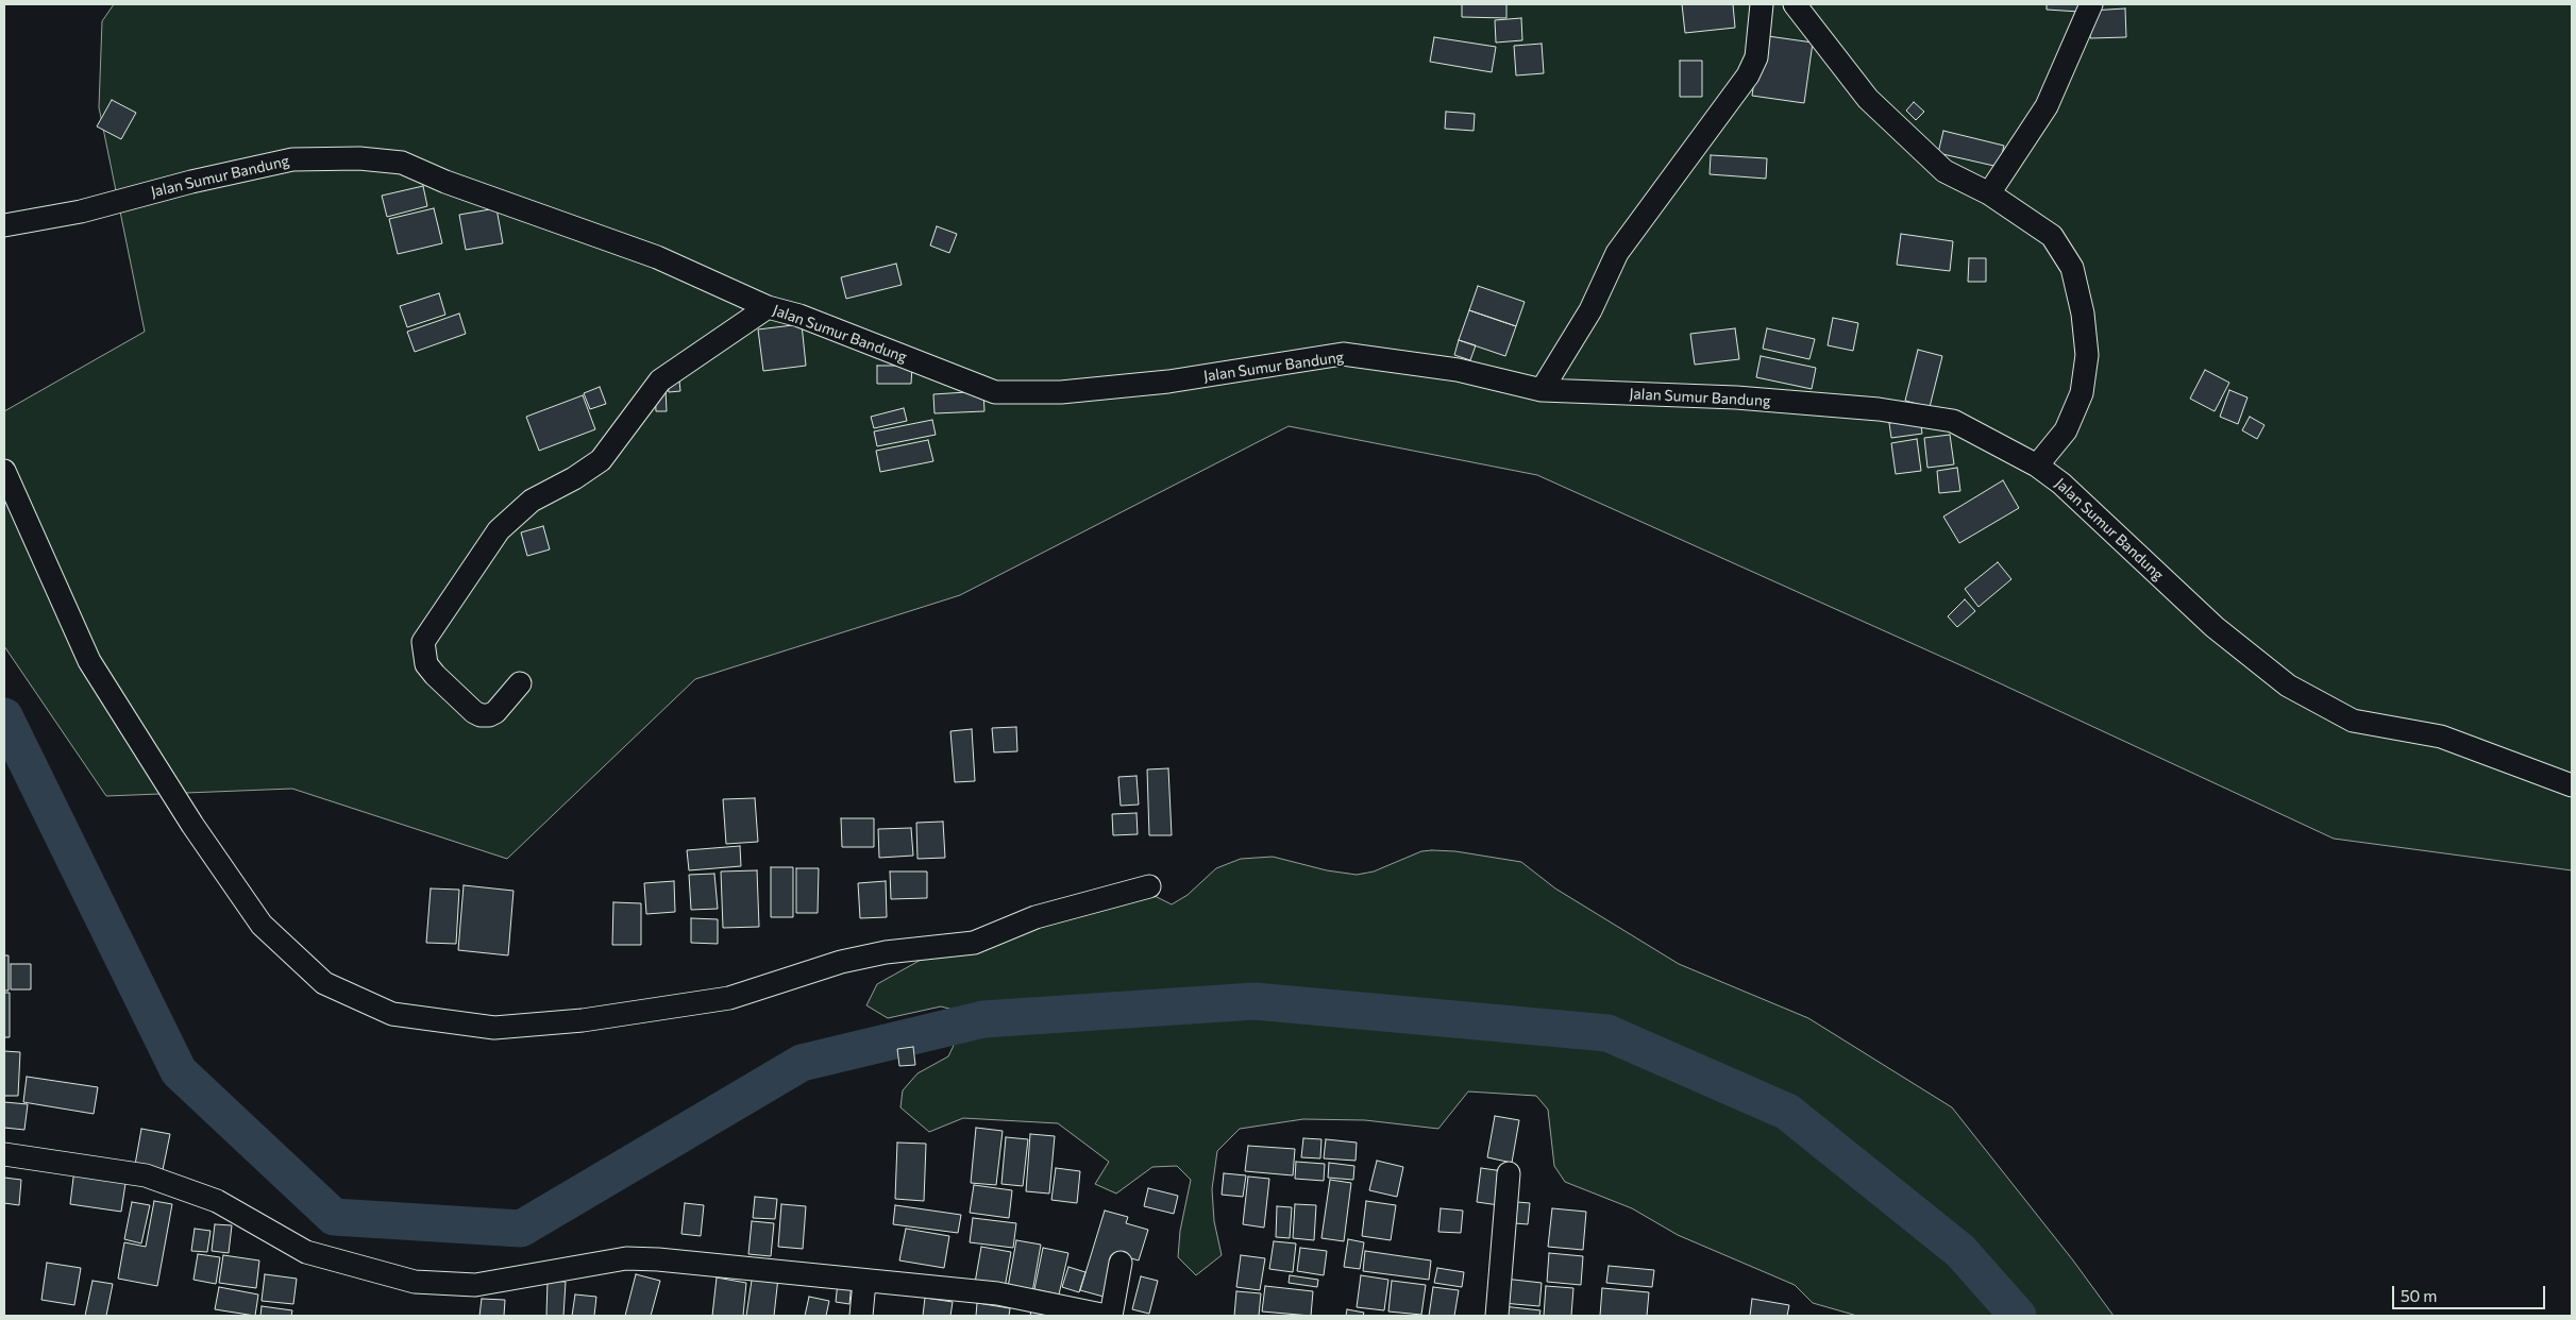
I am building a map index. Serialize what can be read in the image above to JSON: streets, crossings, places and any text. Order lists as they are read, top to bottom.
{
  "streets": {
    "street": ["Jalan Sumur Bandung"]
  },
  "scale_bar": "50 m"
}
